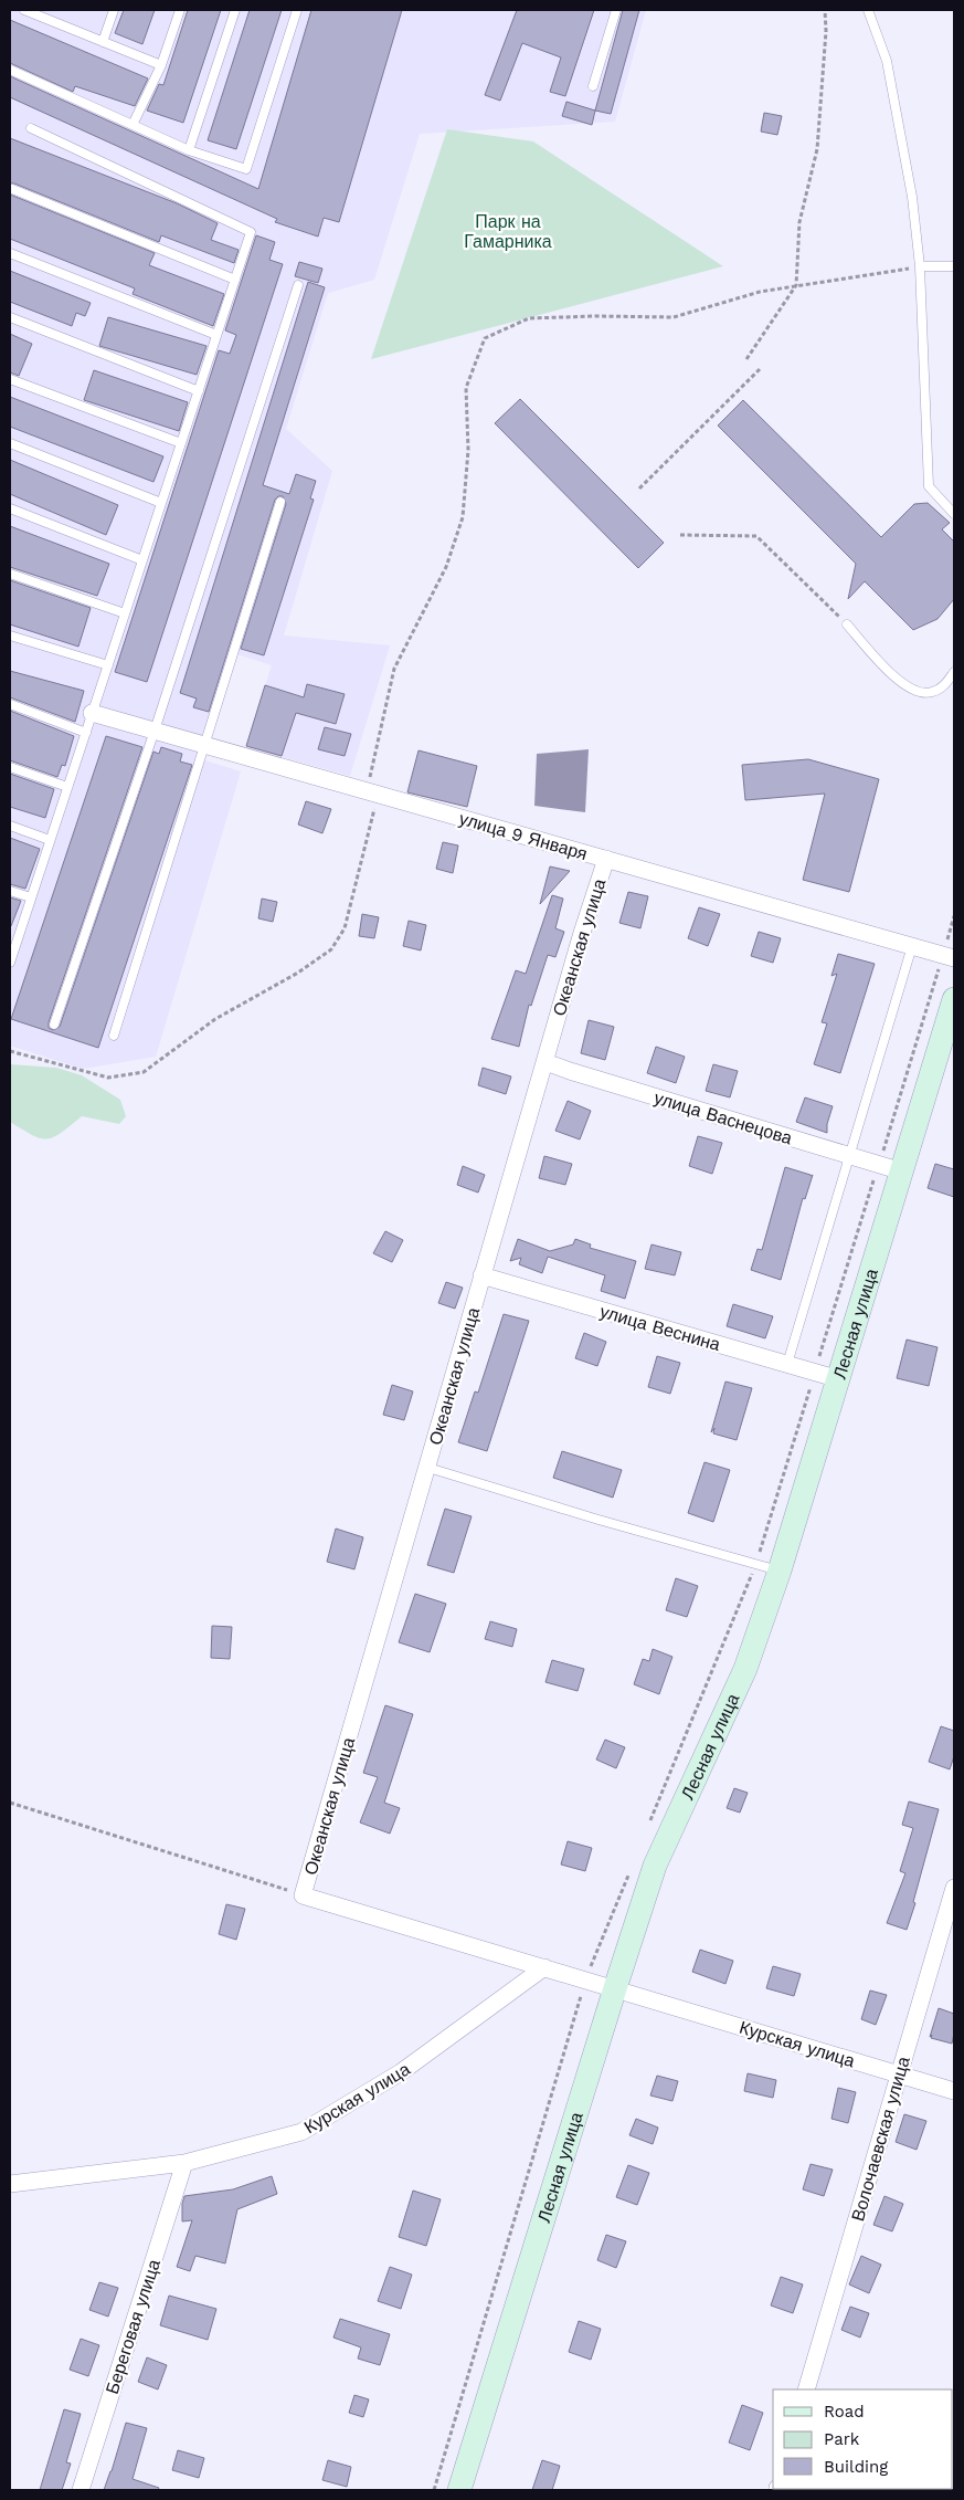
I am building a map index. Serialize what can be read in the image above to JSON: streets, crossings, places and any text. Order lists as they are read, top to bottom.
{
  "streets": {
    "street": [
      "улица 9 Января",
      "Океанская улица",
      "улица Васнецова",
      "Лесная улица",
      "улица Веснина",
      "Курская улица",
      "Волочаевская улица",
      "Береговая улица"
    ]
  },
  "crossings": [
    ["улица 9 Января", "Океанская улица"],
    ["Океанская улица", "улица Васнецова"],
    ["Океанская улица", "улица Веснина"],
    ["Океанская улица", "Курская улица"],
    ["улица Васнецова", "Лесная улица"],
    ["Лесная улица", "улица Веснина"],
    ["Лесная улица", "Курская улица"],
    ["Курская улица", "Волочаевская улица"],
    ["Курская улица", "Береговая улица"]
  ],
  "parks": ["Парк на Гамарника"],
  "legend": ["Road", "Park", "Building"]
}
